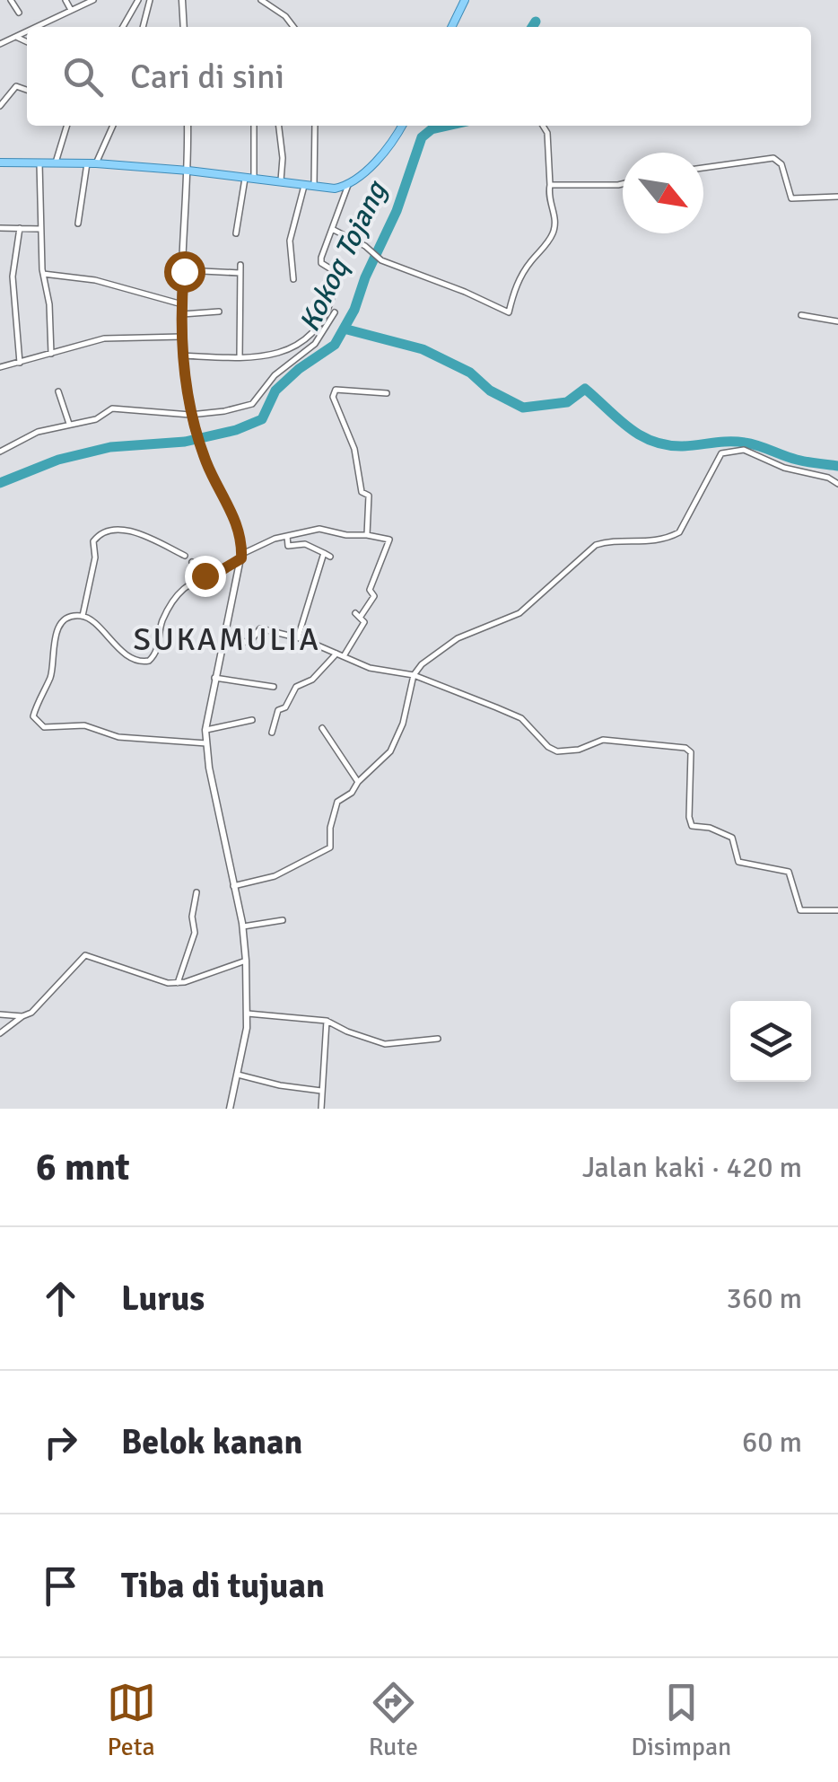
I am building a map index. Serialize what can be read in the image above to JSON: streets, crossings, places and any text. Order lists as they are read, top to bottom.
{
  "districts": ["SUKAMULIA"],
  "water": ["Kokoq Tojang"],
  "north": "bottom right",
  "page": {
    "search": "Cari di sini",
    "heading": ["6 mnt", "Jalan kaki · 420 m"],
    "list": [
      ["Lurus", "360 m"],
      ["Belok kanan", "60 m"],
      "Tiba di tujuan"
    ],
    "nav": ["Peta", "Rute", "Disimpan"]
  }
}
